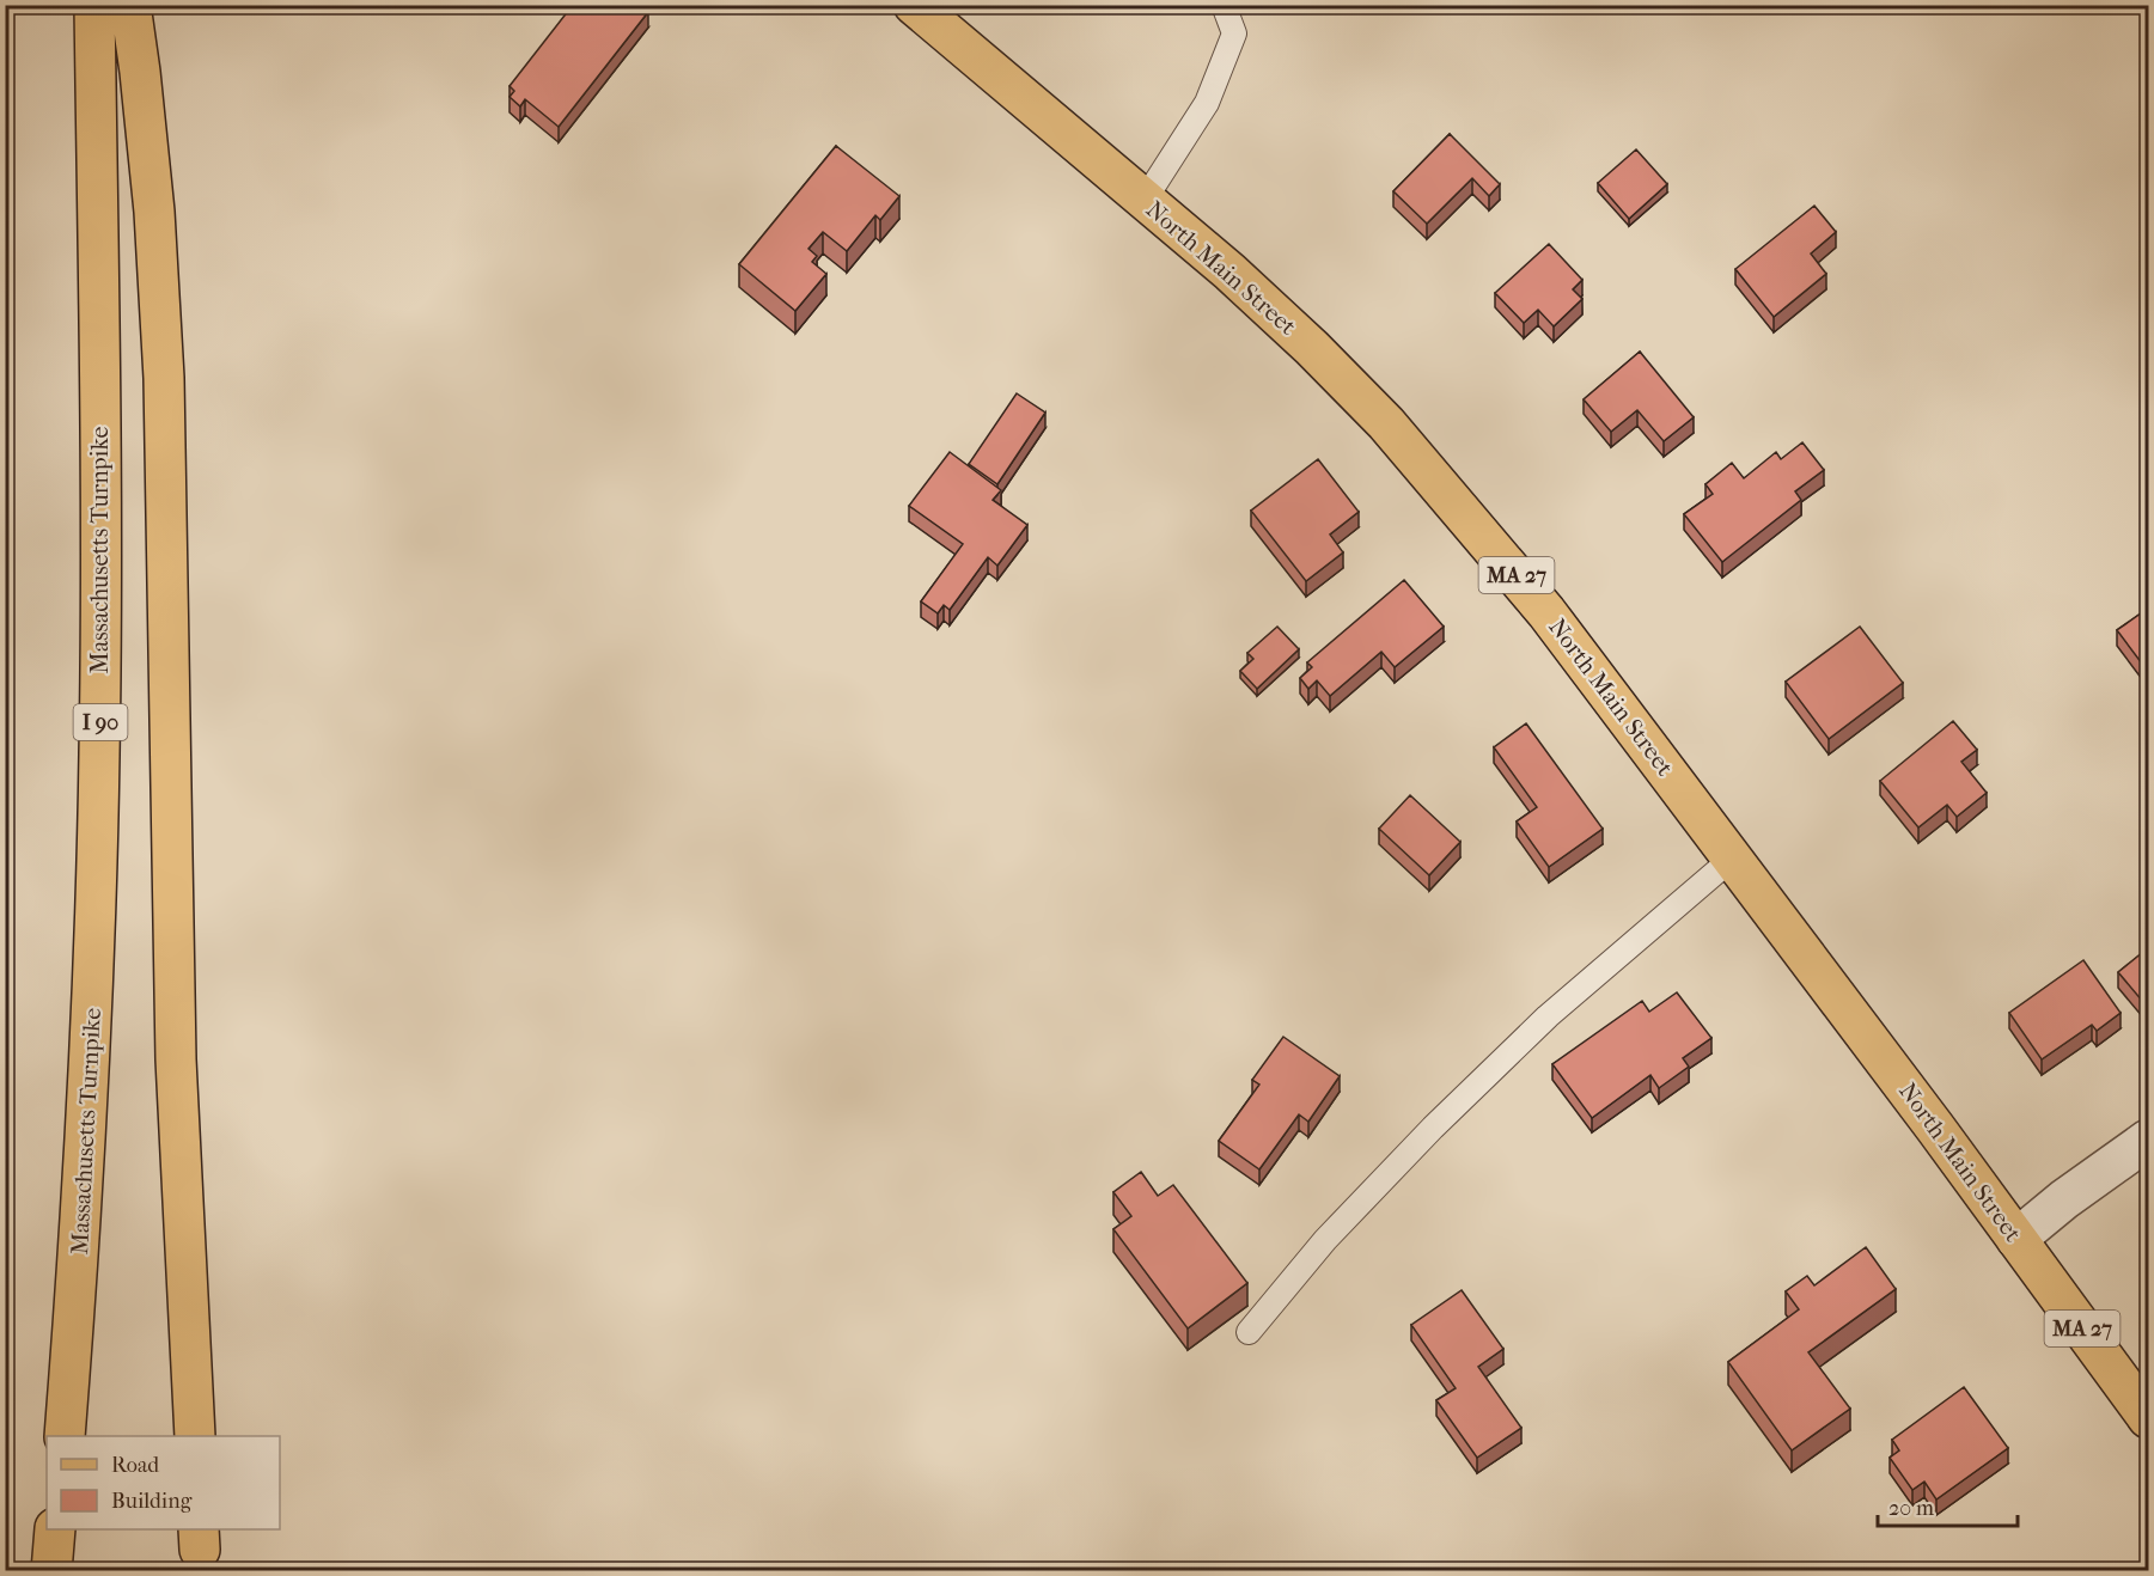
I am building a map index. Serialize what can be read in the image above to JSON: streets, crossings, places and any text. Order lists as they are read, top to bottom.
{
  "streets": {
    "main road": [
      "North Main Street",
      "Massachusetts Turnpike",
      "MA 27",
      "I 90"
    ]
  },
  "legend": ["Road", "Building"],
  "scale_bar": "20 m"
}
